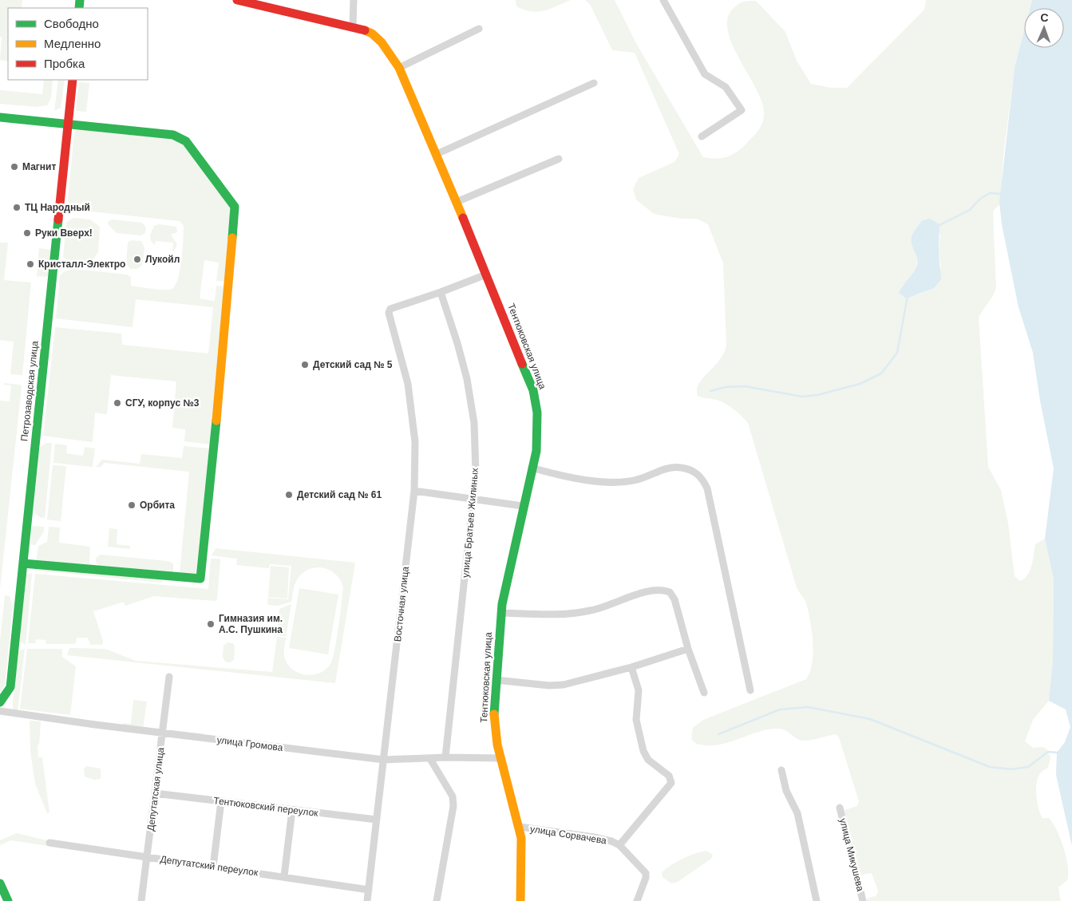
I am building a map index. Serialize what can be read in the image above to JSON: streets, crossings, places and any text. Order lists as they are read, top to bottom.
{
  "streets": {
    "street": [
      "Тентюковская улица",
      "Петрозаводская улица",
      "улица Братьев Жилиных",
      "Восточная улица",
      "улица Громова",
      "Депутатская улица",
      "Тентюковский переулок",
      "улица Сорвачева",
      "улица Микушева",
      "Депутатский переулок"
    ]
  },
  "crossings": [
    ["Тентюковская улица", "улица Громова"],
    ["Тентюковская улица", "улица Сорвачева"],
    ["улица Братьев Жилиных", "Восточная улица"],
    ["улица Братьев Жилиных", "улица Громова"],
    ["Восточная улица", "улица Громова"],
    ["Восточная улица", "Тентюковский переулок"],
    ["Восточная улица", "Депутатский переулок"],
    ["улица Громова", "Депутатская улица"],
    ["Депутатская улица", "Тентюковский переулок"],
    ["Депутатская улица", "Депутатский переулок"]
  ],
  "places": [
    "Магнит",
    "ТЦ Народный",
    "Руки Вверх!",
    "Лукойл",
    "Кристалл-Электро",
    "Детский сад № 5",
    "СГУ, корпус №3",
    "Детский сад № 61",
    "Орбита",
    "Гимназия им. А.С. Пушкина"
  ],
  "legend": ["Свободно", "Медленно", "Пробка"],
  "north": "top"
}
